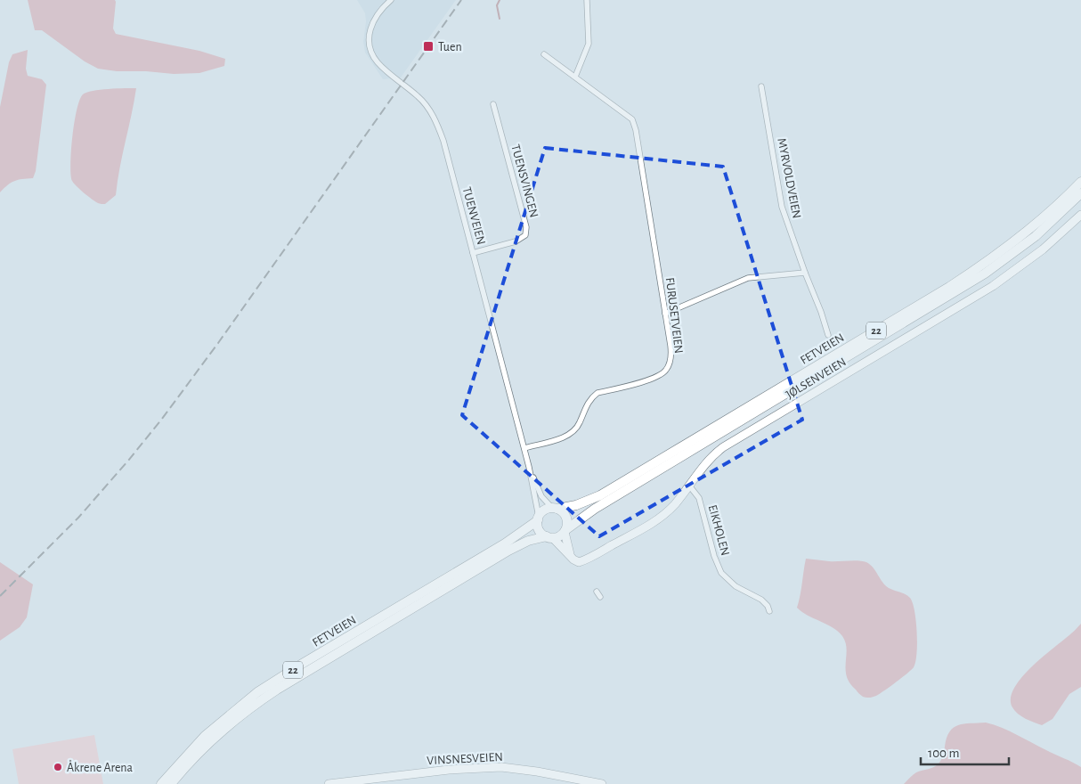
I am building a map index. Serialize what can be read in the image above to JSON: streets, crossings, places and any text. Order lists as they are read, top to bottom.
{
  "streets": {
    "highway": ["22", "FETVEIEN"],
    "main road": ["JØLSENVEIEN", "VINSNESVEIEN"],
    "street": [
      "MYRVOLDVEIEN",
      "TUENSVINGEN",
      "TUENVEIEN",
      "FURUSETVEIEN",
      "EIKHOLEN"
    ]
  },
  "crossings": [
    ["TUENSVINGEN", "TUENVEIEN"],
    ["TUENVEIEN", "FURUSETVEIEN"],
    ["TUENVEIEN", "22"],
    ["TUENVEIEN", "FETVEIEN"],
    ["22", "FETVEIEN"],
    ["JØLSENVEIEN", "EIKHOLEN"]
  ],
  "places": {
    "transit": ["Tuen"],
    "other": ["Åkrene Arena"]
  },
  "scale_bar": "100 m"
}
